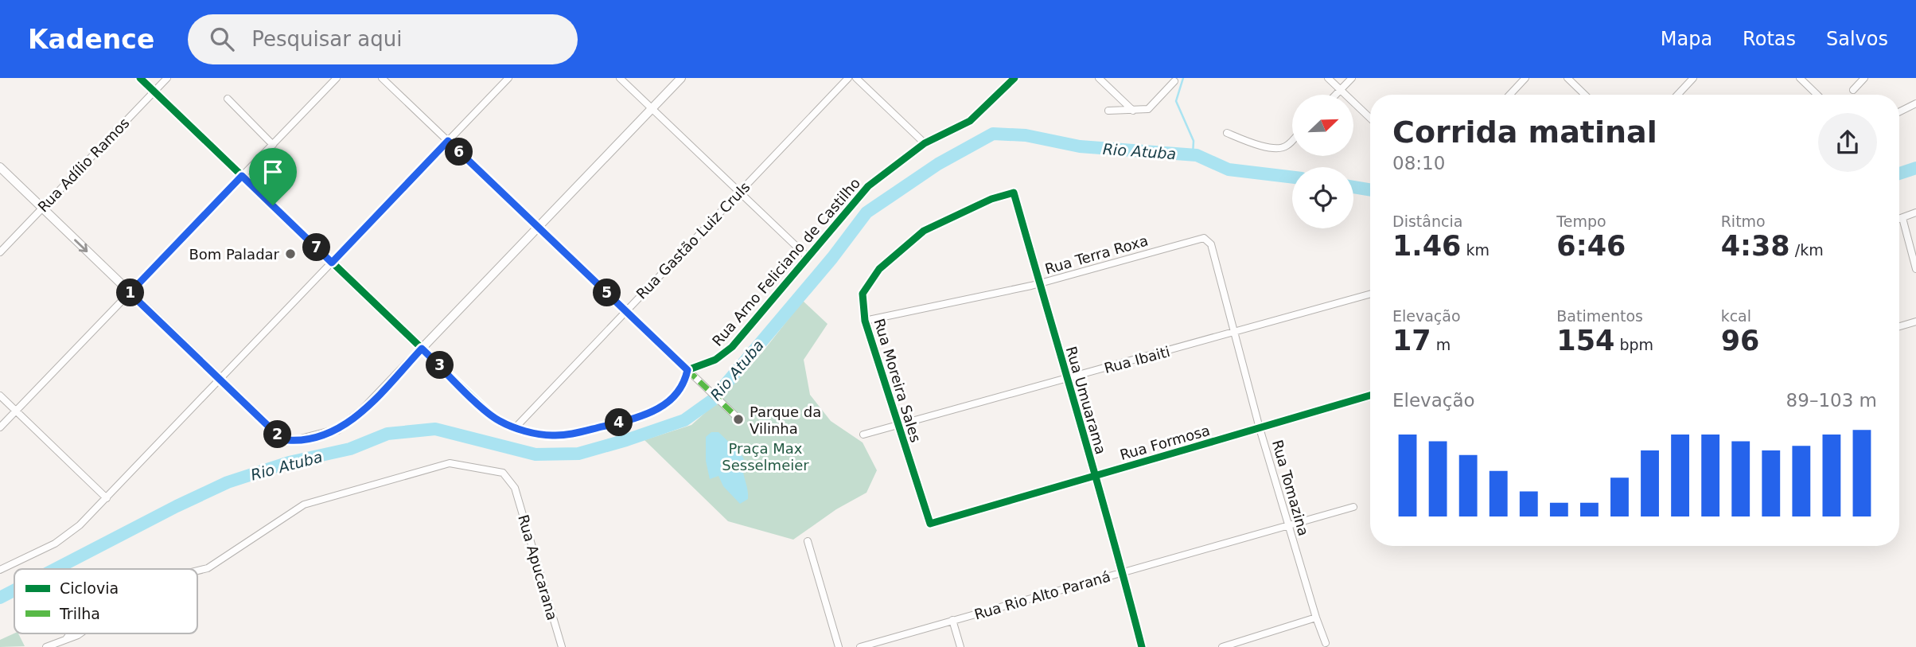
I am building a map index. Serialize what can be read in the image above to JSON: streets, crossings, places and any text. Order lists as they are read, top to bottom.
{
  "streets": {
    "street": [
      "Rua Adílio Ramos",
      "Rua Gastão Luiz Cruls",
      "Rua Terra Roxa",
      "Rua Arno Feliciano de Castilho",
      "Rua Ibaiti",
      "Rua Moreira Sales",
      "Rua Umuarama",
      "Rua Formosa",
      "Rua Tomazina",
      "Rua Apucarana",
      "Rua Rio Alto Paraná"
    ]
  },
  "crossings": [
    ["Rua Terra Roxa", "Rua Moreira Sales"],
    ["Rua Terra Roxa", "Rua Umuarama"],
    ["Rua Terra Roxa", "Rua Tomazina"],
    ["Rua Ibaiti", "Rua Moreira Sales"],
    ["Rua Ibaiti", "Rua Umuarama"],
    ["Rua Ibaiti", "Rua Tomazina"],
    ["Rua Moreira Sales", "Rua Umuarama"],
    ["Rua Moreira Sales", "Rua Formosa"],
    ["Rua Umuarama", "Rua Formosa"],
    ["Rua Umuarama", "Rua Rio Alto Paraná"],
    ["Rua Formosa", "Rua Tomazina"],
    ["Rua Tomazina", "Rua Rio Alto Paraná"]
  ],
  "water": ["Rio Atuba"],
  "parks": ["Praça Max Sesselmeier"],
  "places": ["Bom Paladar", "Parque da Vilinha"],
  "legend": ["Ciclovia", "Trilha"],
  "north": "top right",
  "page": {
    "header": "Kadence",
    "search": "Pesquisar aqui",
    "nav": ["Mapa", "Rotas", "Salvos"],
    "heading": ["Corrida matinal", "08:10"],
    "pins": [
      "6",
      "7",
      "1",
      "5",
      "3",
      "4",
      "2"
    ],
    "stats": [
      ["Distância", "1.46 km"],
      ["Tempo", "6:46"],
      ["Ritmo", "4:38 /km"],
      ["Elevação", "17 m"],
      ["Batimentos", "154 bpm"],
      ["kcal", "96"]
    ],
    "chart": ["Elevação", "89–103 m"]
  }
}
